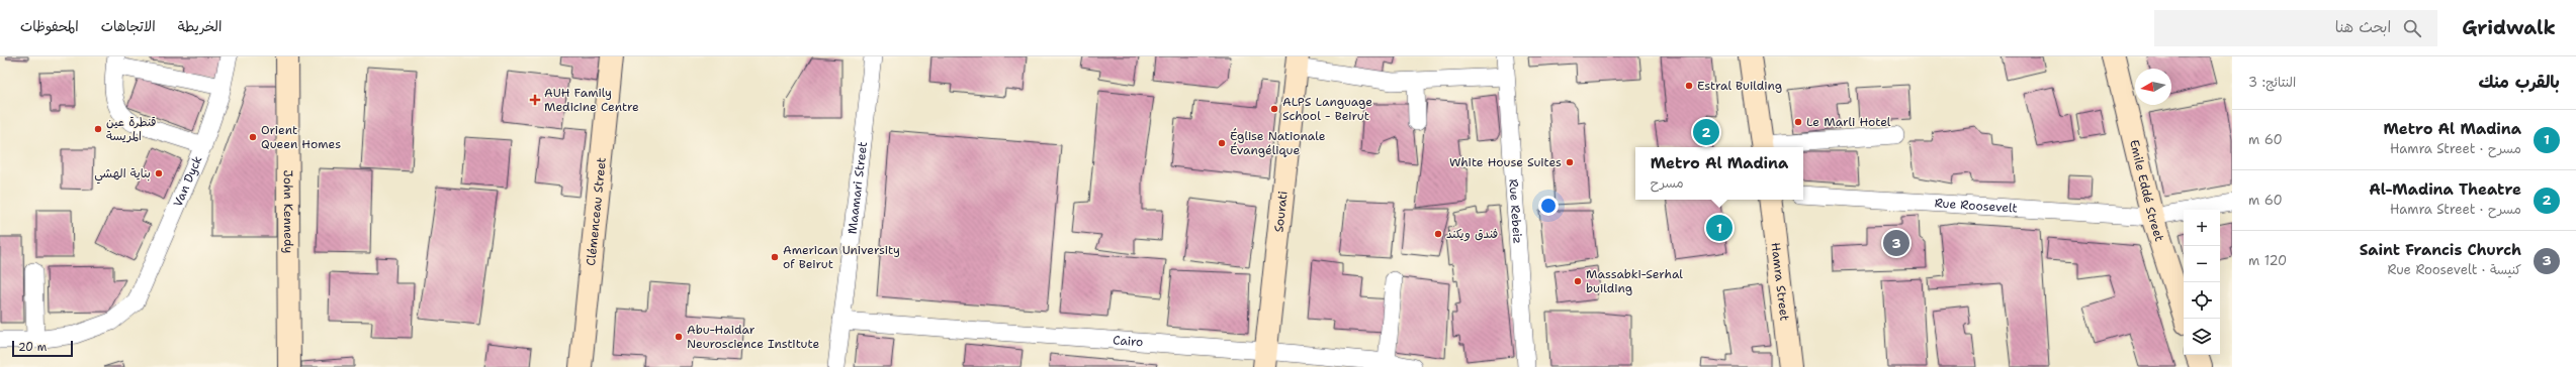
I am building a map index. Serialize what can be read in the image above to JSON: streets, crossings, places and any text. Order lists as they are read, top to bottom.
{
  "streets": {
    "street": [
      "Van Dyck",
      "Maamari Street",
      "Emile Eddé Street",
      "Rue Roosevelt",
      "John Kennedy",
      "Clémenceau Street",
      "Sourati",
      "Rue Rebeiz",
      "Hamra Street",
      "Cairo"
    ]
  },
  "crossings": [
    ["Maamari Street", "Cairo"],
    ["Emile Eddé Street", "Rue Roosevelt"],
    ["Sourati", "Cairo"]
  ],
  "places": {
    "other": [
      "Estral Building",
      "ALPS Language School - Beirut",
      "Le Marli Hotel",
      "قنطرة عين المريسة",
      "Orient Queen Homes",
      "Église Nationale Évangélique",
      "White House Suites",
      "بناية الهشي",
      "فندق ويكند",
      "American University of Beirut",
      "Massabki-Serhal building",
      "Abu-Haidar Neuroscience Institute"
    ],
    "health": ["AUH Family Medicine Centre"]
  },
  "scale_bar": "20 m",
  "north": "left",
  "page": {
    "header": "Gridwalk",
    "search": "ابحث هنا",
    "nav": ["الخريطة", "الاتجاهات", "المحفوظات"],
    "heading": ["بالقرب منك", "النتائج: 3"],
    "list": [
      {
        "mark": "1",
        "name": "Metro Al Madina",
        "note": "مسرح · Hamra Street",
        "value": "60 m"
      },
      {
        "mark": "2",
        "name": "Al-Madina Theatre",
        "note": "مسرح · Hamra Street",
        "value": "60 m"
      },
      {
        "mark": "3",
        "name": "Saint Francis Church",
        "note": "كنيسة · Rue Roosevelt",
        "value": "120 m"
      }
    ],
    "pins": ["2", "1", "3"],
    "popup": ["Metro Al Madina", "مسرح"],
    "map_buttons": ["+", "−"],
    "scale": "20 m"
  }
}
